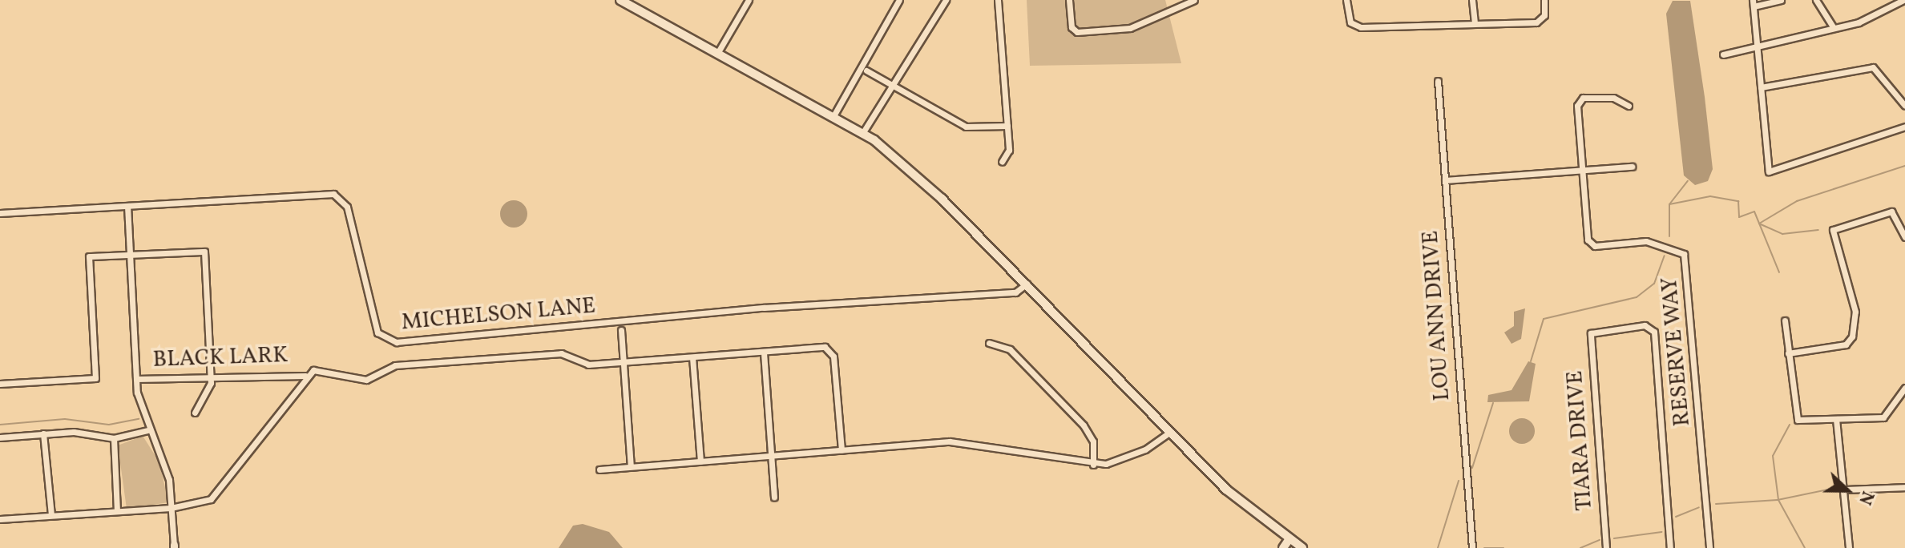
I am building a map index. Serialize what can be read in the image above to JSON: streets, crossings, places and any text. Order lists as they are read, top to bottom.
{
  "streets": {
    "street": [
      "MICHELSON LANE",
      "LOU ANN DRIVE",
      "RESERVE WAY",
      "BLACK LARK",
      "TIARA DRIVE"
    ]
  },
  "north": "right"
}
